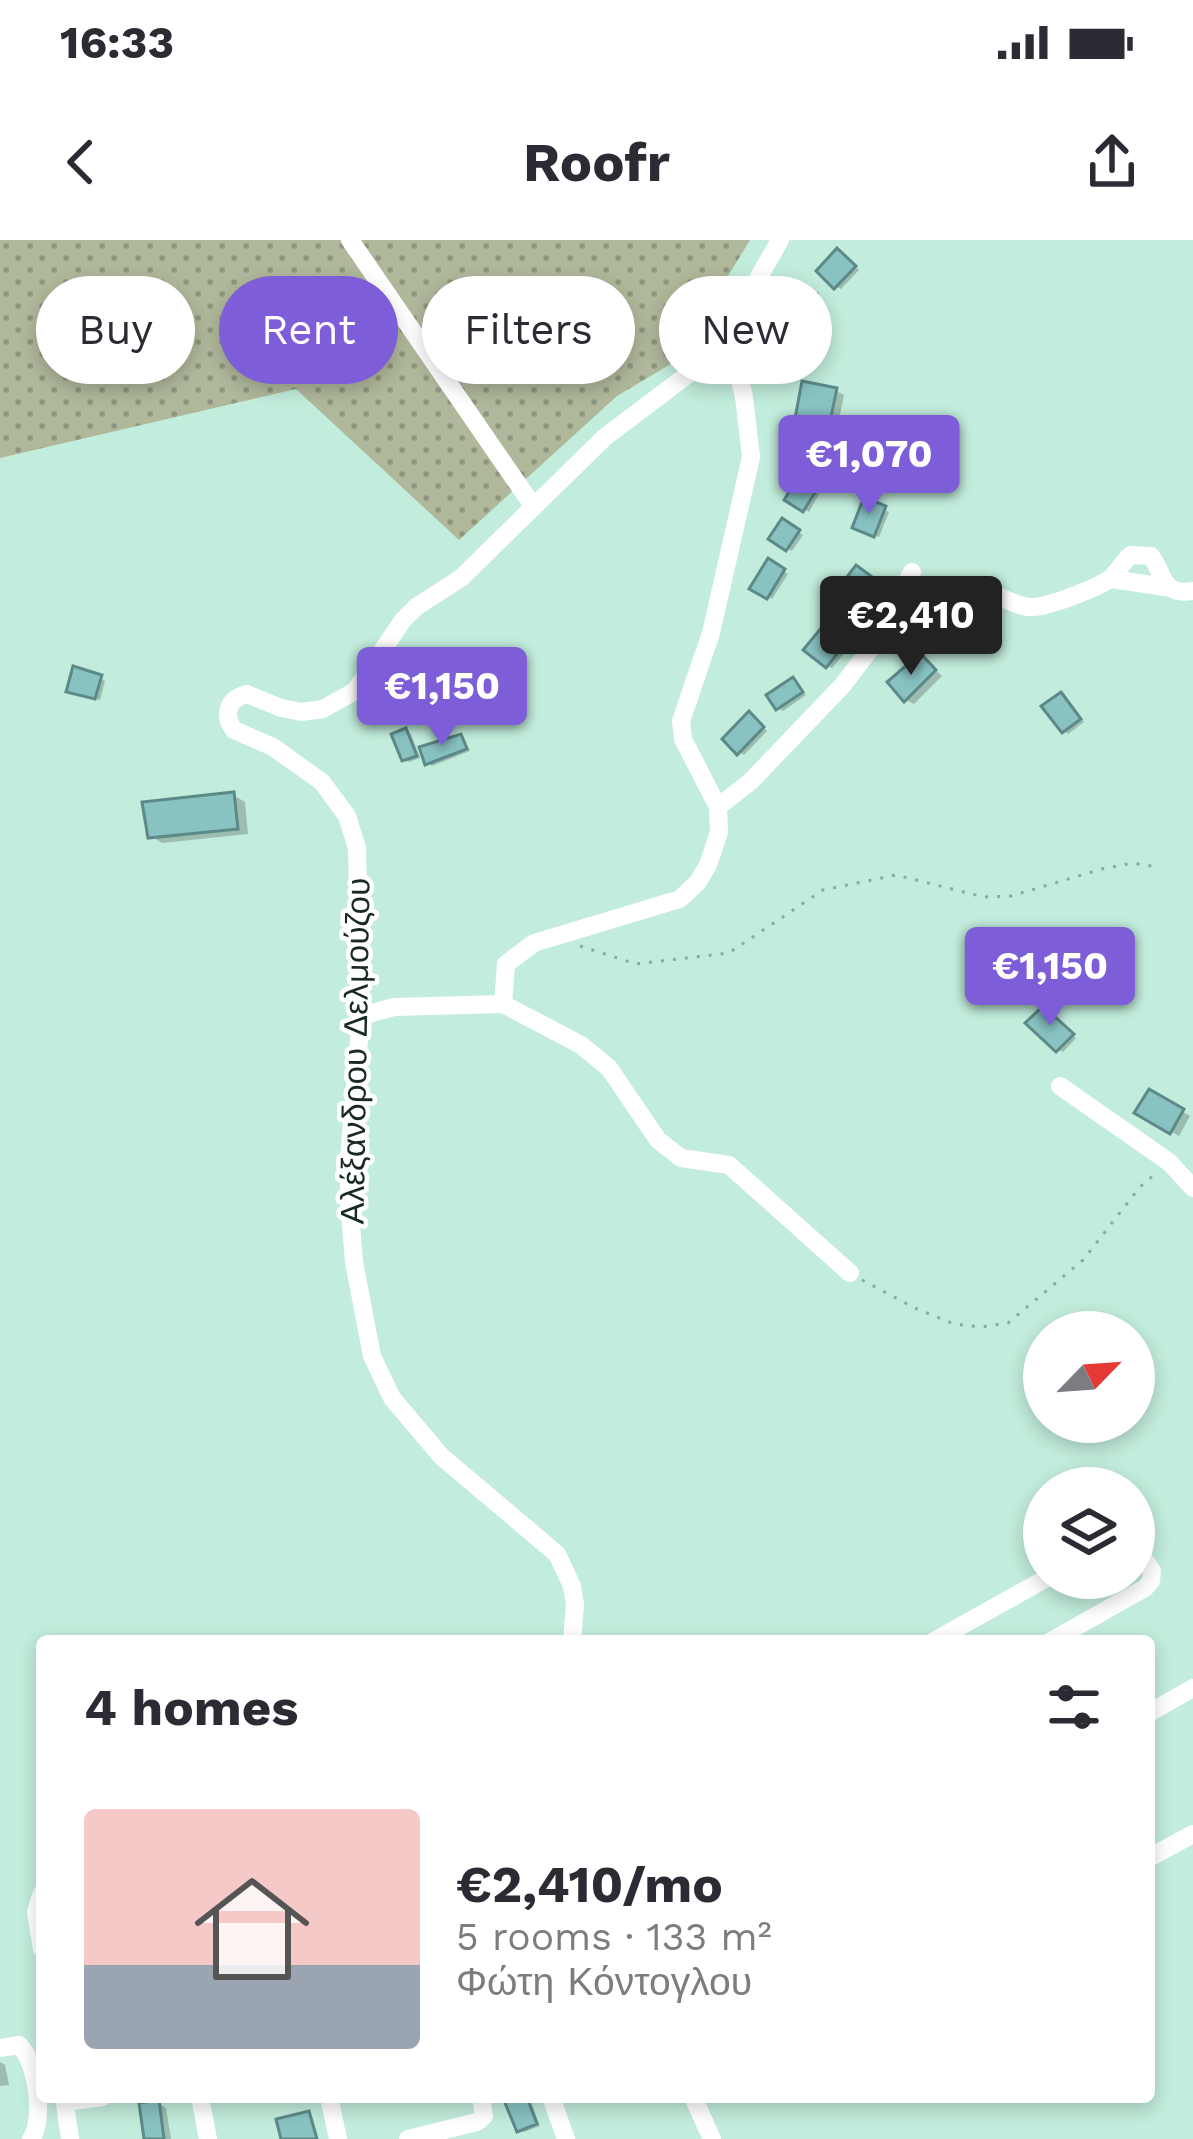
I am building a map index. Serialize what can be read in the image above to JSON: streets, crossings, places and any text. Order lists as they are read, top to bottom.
{
  "streets": {
    "street": ["Αλέξανδρου Δελμούζου"]
  },
  "north": "top right",
  "page": {
    "status": "16:33",
    "header": "Roofr",
    "chip": [
      "Buy",
      "Rent",
      "Filters",
      "New"
    ],
    "price": [
      "€1,070",
      "€2,410",
      "€1,150",
      "€1,150"
    ],
    "heading": "4 homes",
    "list": [
      {
        "name": "€2,410/mo",
        "note": "5 rooms · 133 m² · Φώτη Κόντογλου"
      }
    ]
  }
}
